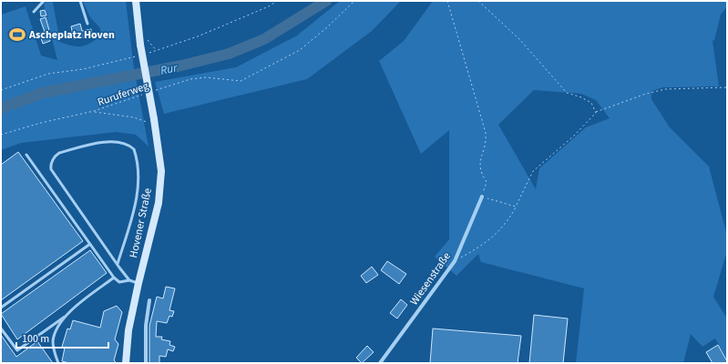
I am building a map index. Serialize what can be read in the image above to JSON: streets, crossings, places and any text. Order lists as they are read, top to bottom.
{
  "streets": {
    "main road": ["Hovener Straße"],
    "street": ["Wiesenstraße"],
    "path": ["Ruruferweg"]
  },
  "water": ["Rur"],
  "places": {
    "sports": ["Ascheplatz Hoven"]
  },
  "scale_bar": "100 m"
}
